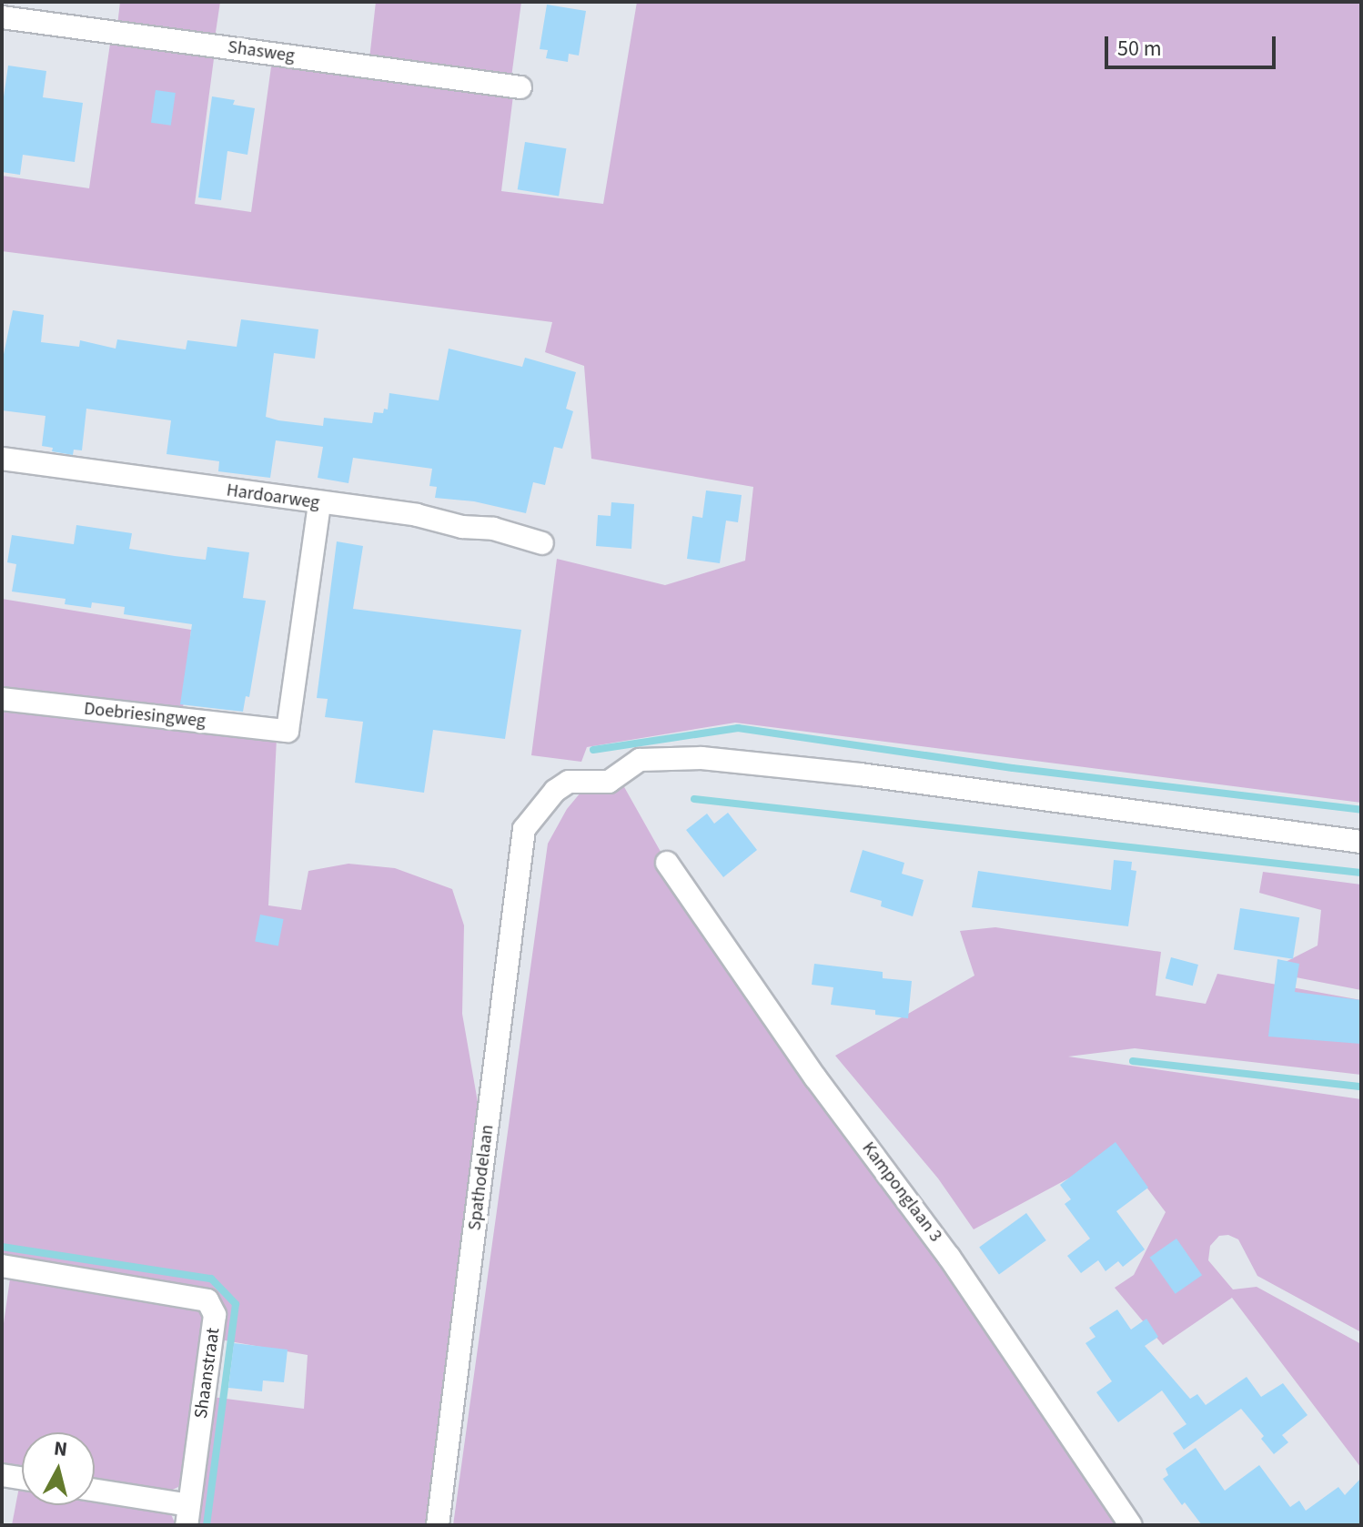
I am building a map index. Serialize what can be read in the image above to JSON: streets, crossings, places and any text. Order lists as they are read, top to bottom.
{
  "streets": {
    "street": [
      "Shasweg",
      "Hardoarweg",
      "Doebriesingweg",
      "Spathodelaan",
      "Kamponglaan 3",
      "Shaanstraat"
    ]
  },
  "crossings": [
    ["Hardoarweg", "Doebriesingweg"]
  ],
  "scale_bar": "50 m",
  "north": "top"
}
